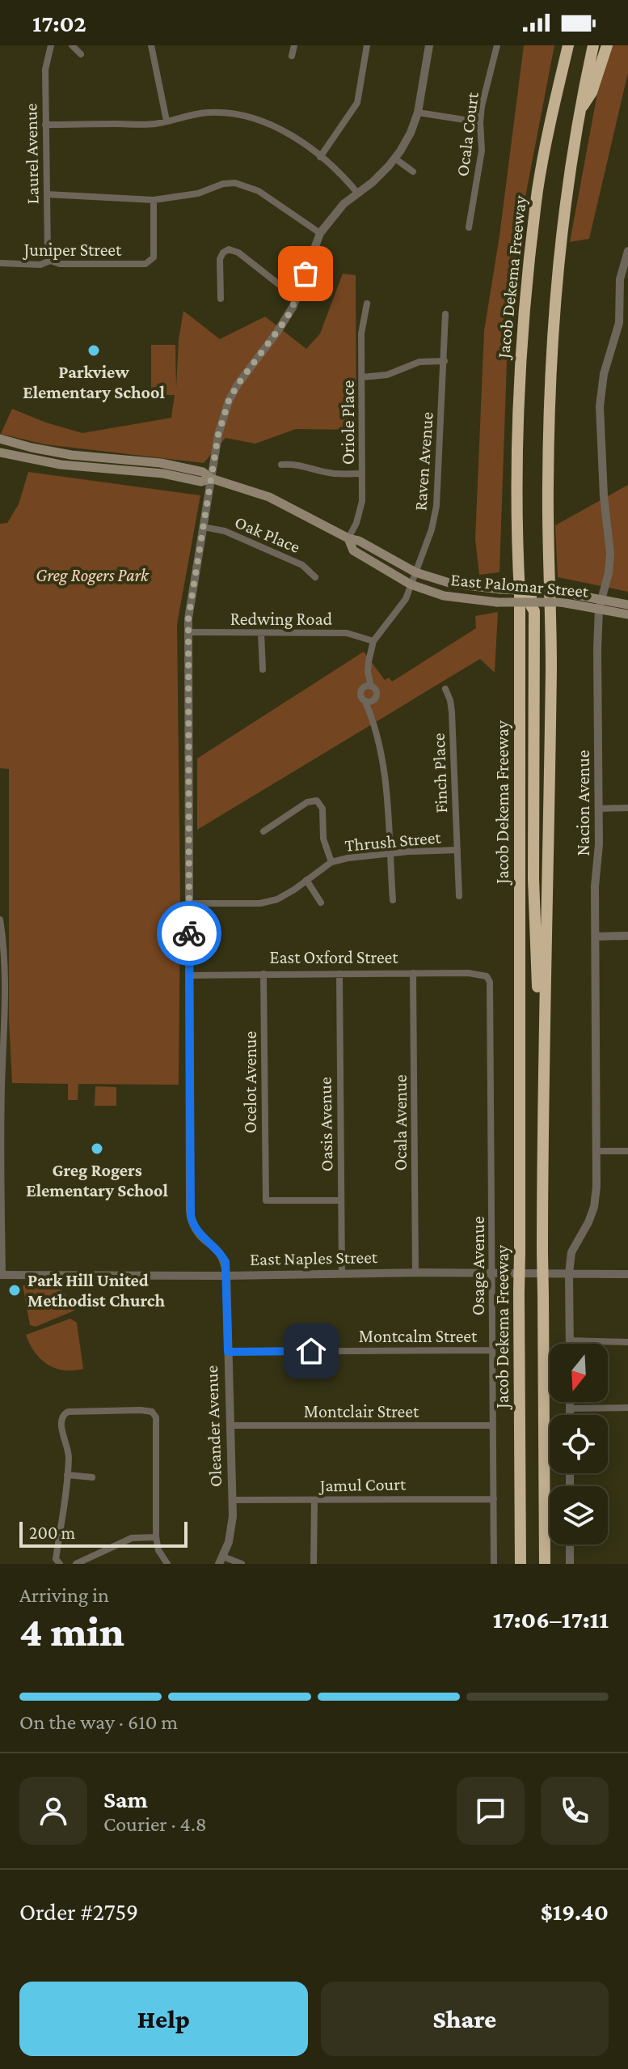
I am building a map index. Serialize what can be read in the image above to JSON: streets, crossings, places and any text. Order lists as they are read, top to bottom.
{
  "streets": {
    "highway": ["Jacob Dekema Freeway"],
    "main road": ["East Palomar Street"],
    "street": [
      "Ocala Court",
      "Laurel Avenue",
      "Juniper Street",
      "Oriole Place",
      "Raven Avenue",
      "Oak Place",
      "Redwing Road",
      "Finch Place",
      "Nacion Avenue",
      "Thrush Street",
      "East Oxford Street",
      "Ocelot Avenue",
      "Ocala Avenue",
      "Oasis Avenue",
      "East Naples Street",
      "Osage Avenue",
      "Montcalm Street",
      "Montclair Street",
      "Oleander Avenue",
      "Jamul Court"
    ]
  },
  "crossings": [
    ["Laurel Avenue", "Juniper Street"],
    ["Oriole Place", "East Palomar Street"],
    ["Raven Avenue", "East Palomar Street"],
    ["Raven Avenue", "Redwing Road"],
    ["Oak Place", "Oleander Avenue"],
    ["East Palomar Street", "Nacion Avenue"],
    ["East Palomar Street", "Oleander Avenue"],
    ["Redwing Road", "Oleander Avenue"],
    ["Finch Place", "Thrush Street"],
    ["Nacion Avenue", "East Naples Street"],
    ["Thrush Street", "Oleander Avenue"],
    ["East Oxford Street", "Ocelot Avenue"],
    ["East Oxford Street", "Ocala Avenue"],
    ["East Oxford Street", "Oasis Avenue"],
    ["East Oxford Street", "Osage Avenue"],
    ["East Oxford Street", "Oleander Avenue"],
    ["Ocelot Avenue", "Oasis Avenue"],
    ["Ocala Avenue", "East Naples Street"],
    ["Oasis Avenue", "East Naples Street"],
    ["East Naples Street", "Osage Avenue"],
    ["East Naples Street", "Oleander Avenue"],
    ["Osage Avenue", "Montcalm Street"],
    ["Osage Avenue", "Montclair Street"],
    ["Osage Avenue", "Jamul Court"],
    ["Montcalm Street", "Oleander Avenue"],
    ["Montclair Street", "Oleander Avenue"],
    ["Oleander Avenue", "Jamul Court"]
  ],
  "parks": ["Greg Rogers Park"],
  "places": ["Parkview Elementary School", "Greg Rogers Elementary School", "Park Hill United Methodist Church"],
  "scale_bar": "200 m",
  "north": "bottom",
  "page": {
    "status": "17:02",
    "scale": "200 m",
    "heading": ["4 min", "Arriving in", "17:06–17:11"],
    "panel": [
      "Sam",
      "Courier · 4.8",
      "Order #2759",
      "$19.40"
    ],
    "bar": "On the way · 610 m",
    "buttons": ["Help", "Share"]
  }
}
